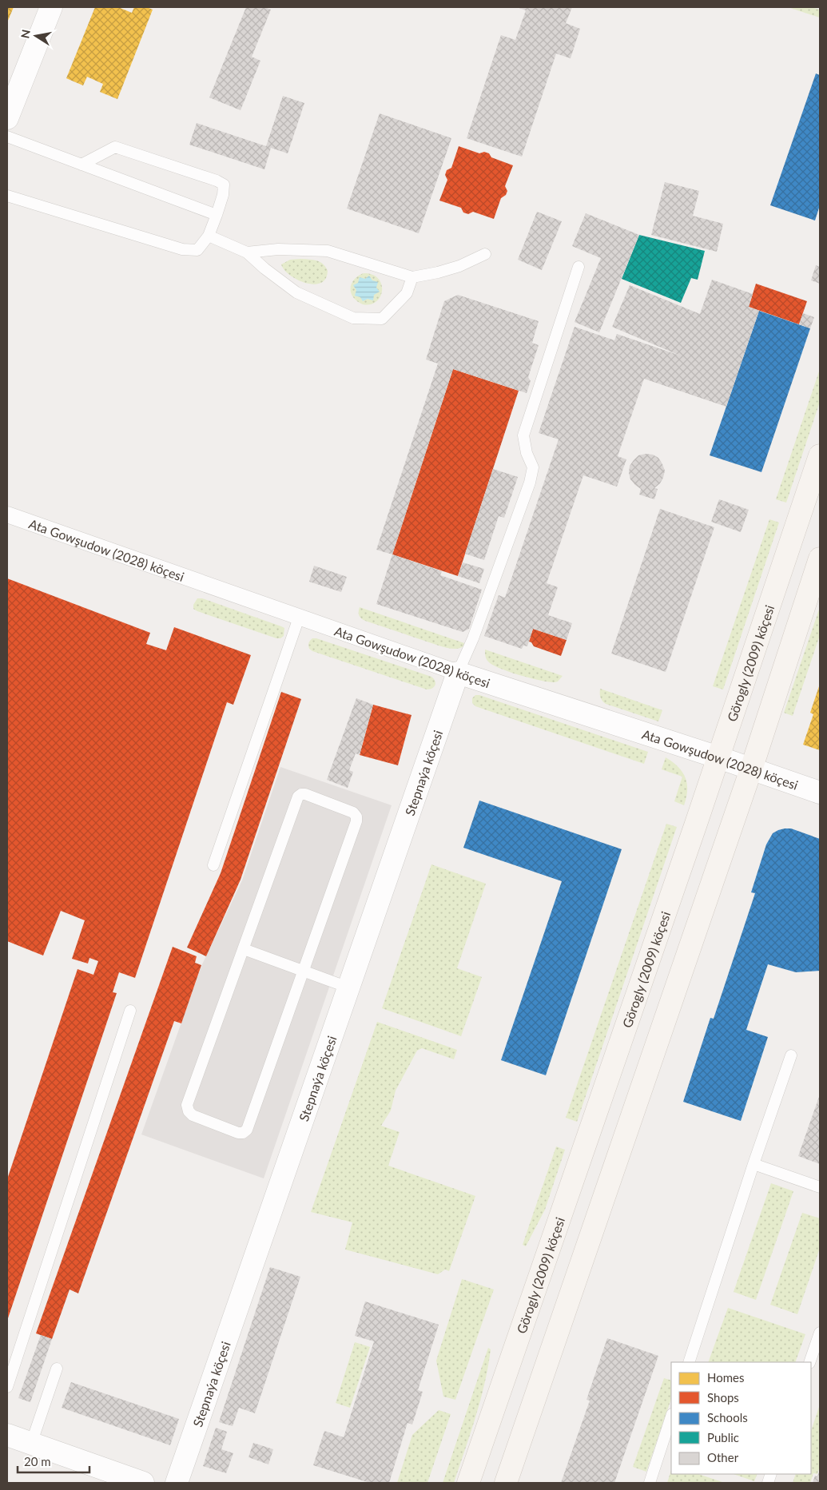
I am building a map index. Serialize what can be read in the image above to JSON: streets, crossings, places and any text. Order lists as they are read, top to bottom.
{
  "streets": {
    "main road": ["Görogly (2009) köçesi"],
    "street": ["Ata Gowşudow (2028) köçesi", "Stepnaýa köçesi"]
  },
  "crossings": [
    ["Ata Gowşudow (2028) köçesi", "Görogly (2009) köçesi"],
    ["Ata Gowşudow (2028) köçesi", "Stepnaýa köçesi"]
  ],
  "legend": [
    "Homes",
    "Shops",
    "Schools",
    "Public",
    "Other"
  ],
  "scale_bar": "20 m",
  "north": "left"
}
